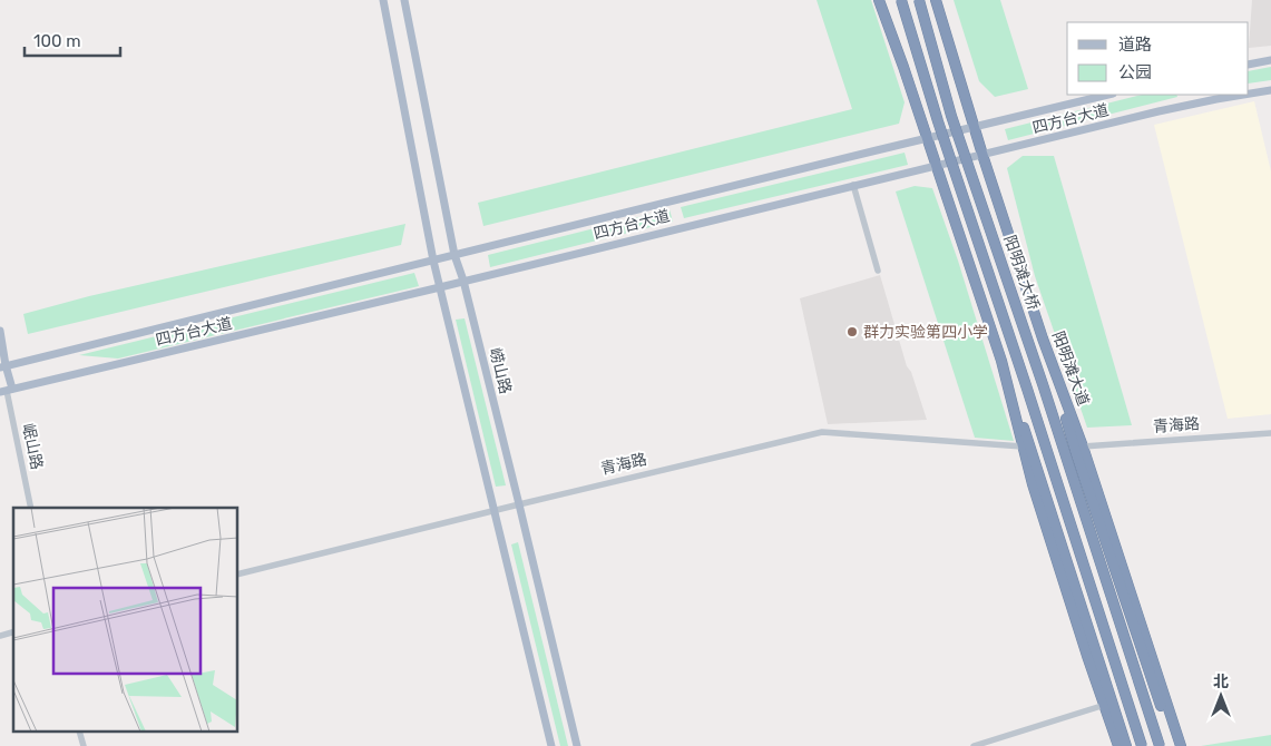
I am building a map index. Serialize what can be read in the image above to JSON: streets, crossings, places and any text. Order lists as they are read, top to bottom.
{
  "streets": {
    "highway": ["阳明滩大桥", "阳明滩大道"],
    "main road": ["四方台大道", "崂山路", "岷山路"],
    "street": ["青海路"]
  },
  "crossings": [
    ["四方台大道", "阳明滩大道"],
    ["四方台大道", "崂山路"],
    ["四方台大道", "岷山路"],
    ["阳明滩大道", "青海路"],
    ["崂山路", "青海路"]
  ],
  "places": ["群力实验第四小学"],
  "legend": ["道路", "公园"],
  "scale_bar": "100 m",
  "north": "top"
}
